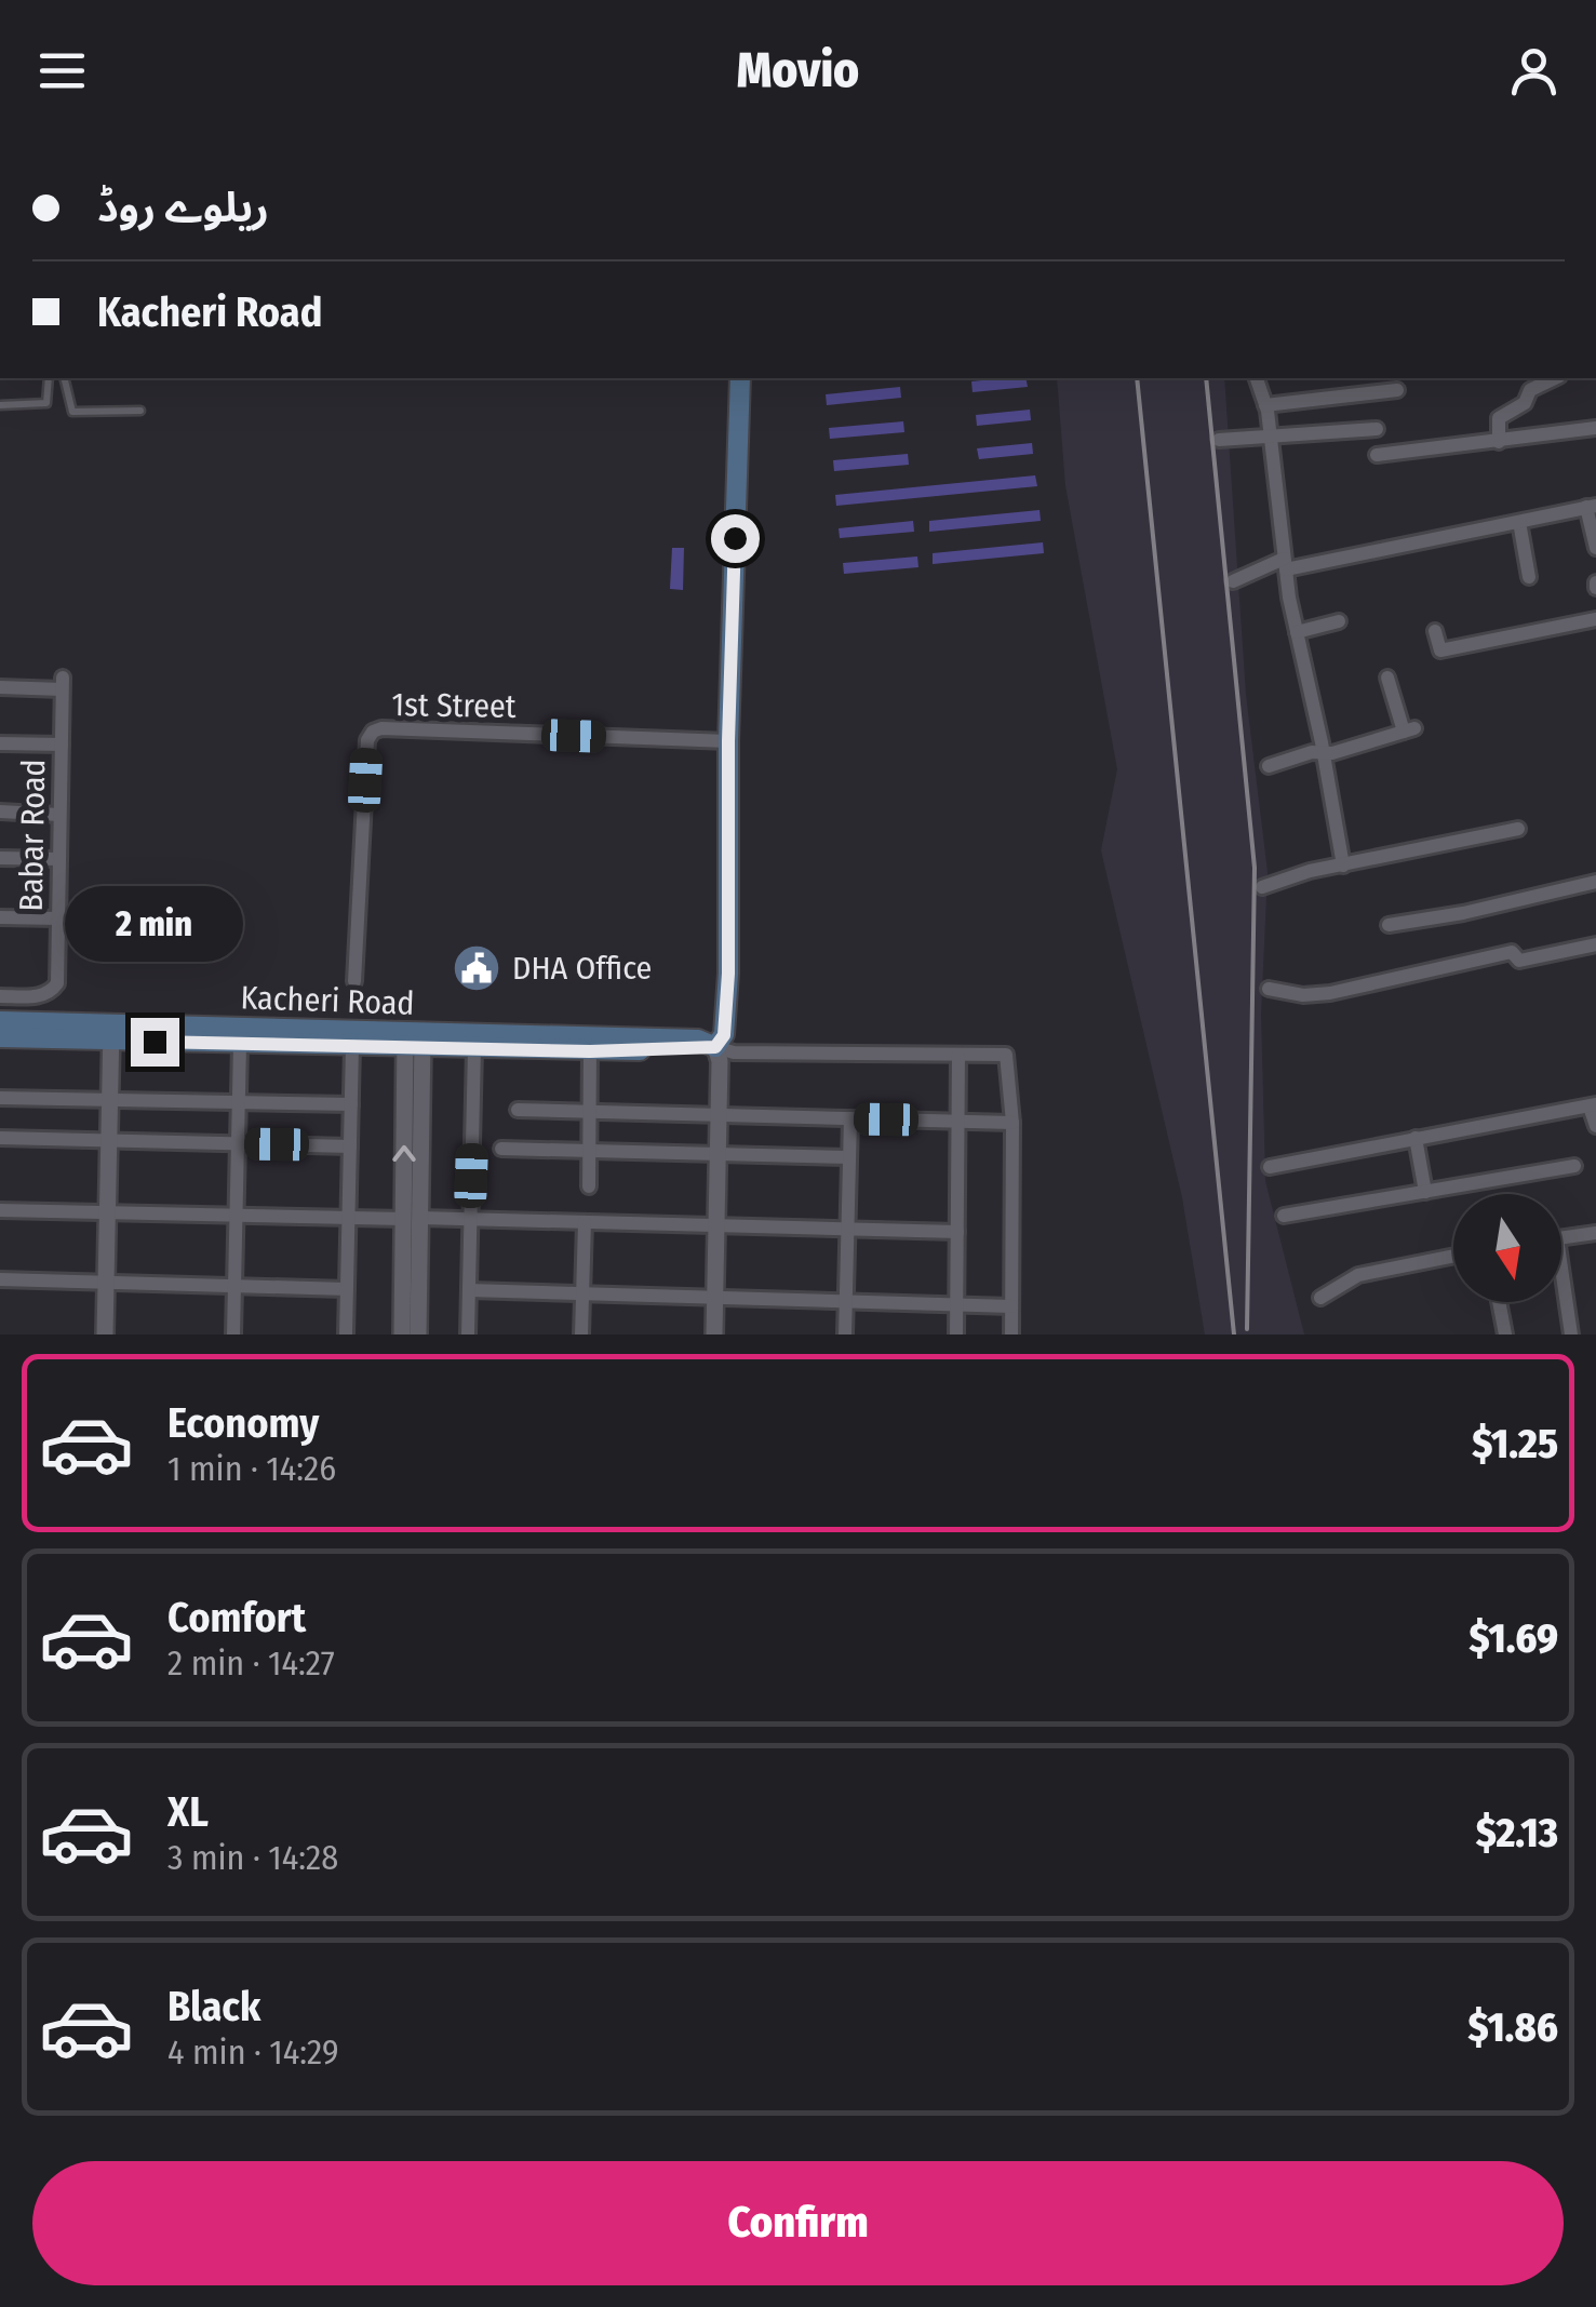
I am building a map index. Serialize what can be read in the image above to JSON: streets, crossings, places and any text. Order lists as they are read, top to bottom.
{
  "streets": {
    "main road": ["Kacheri Road"],
    "street": ["1st Street", "Babar Road"]
  },
  "places": {
    "public building": ["DHA Office"]
  },
  "north": "bottom",
  "page": {
    "header": "Movio",
    "banner": ["ریلوے روڈ", "Kacheri Road"],
    "bubble": "2 min",
    "list": [
      {
        "name": "Economy",
        "note": "1 min · 14:26",
        "value": "$1.25"
      },
      {
        "name": "Comfort",
        "note": "2 min · 14:27",
        "value": "$1.69"
      },
      {
        "name": "XL",
        "note": "3 min · 14:28",
        "value": "$2.13"
      },
      {
        "name": "Black",
        "note": "4 min · 14:29",
        "value": "$1.86"
      }
    ],
    "buttons": "Confirm"
  }
}
